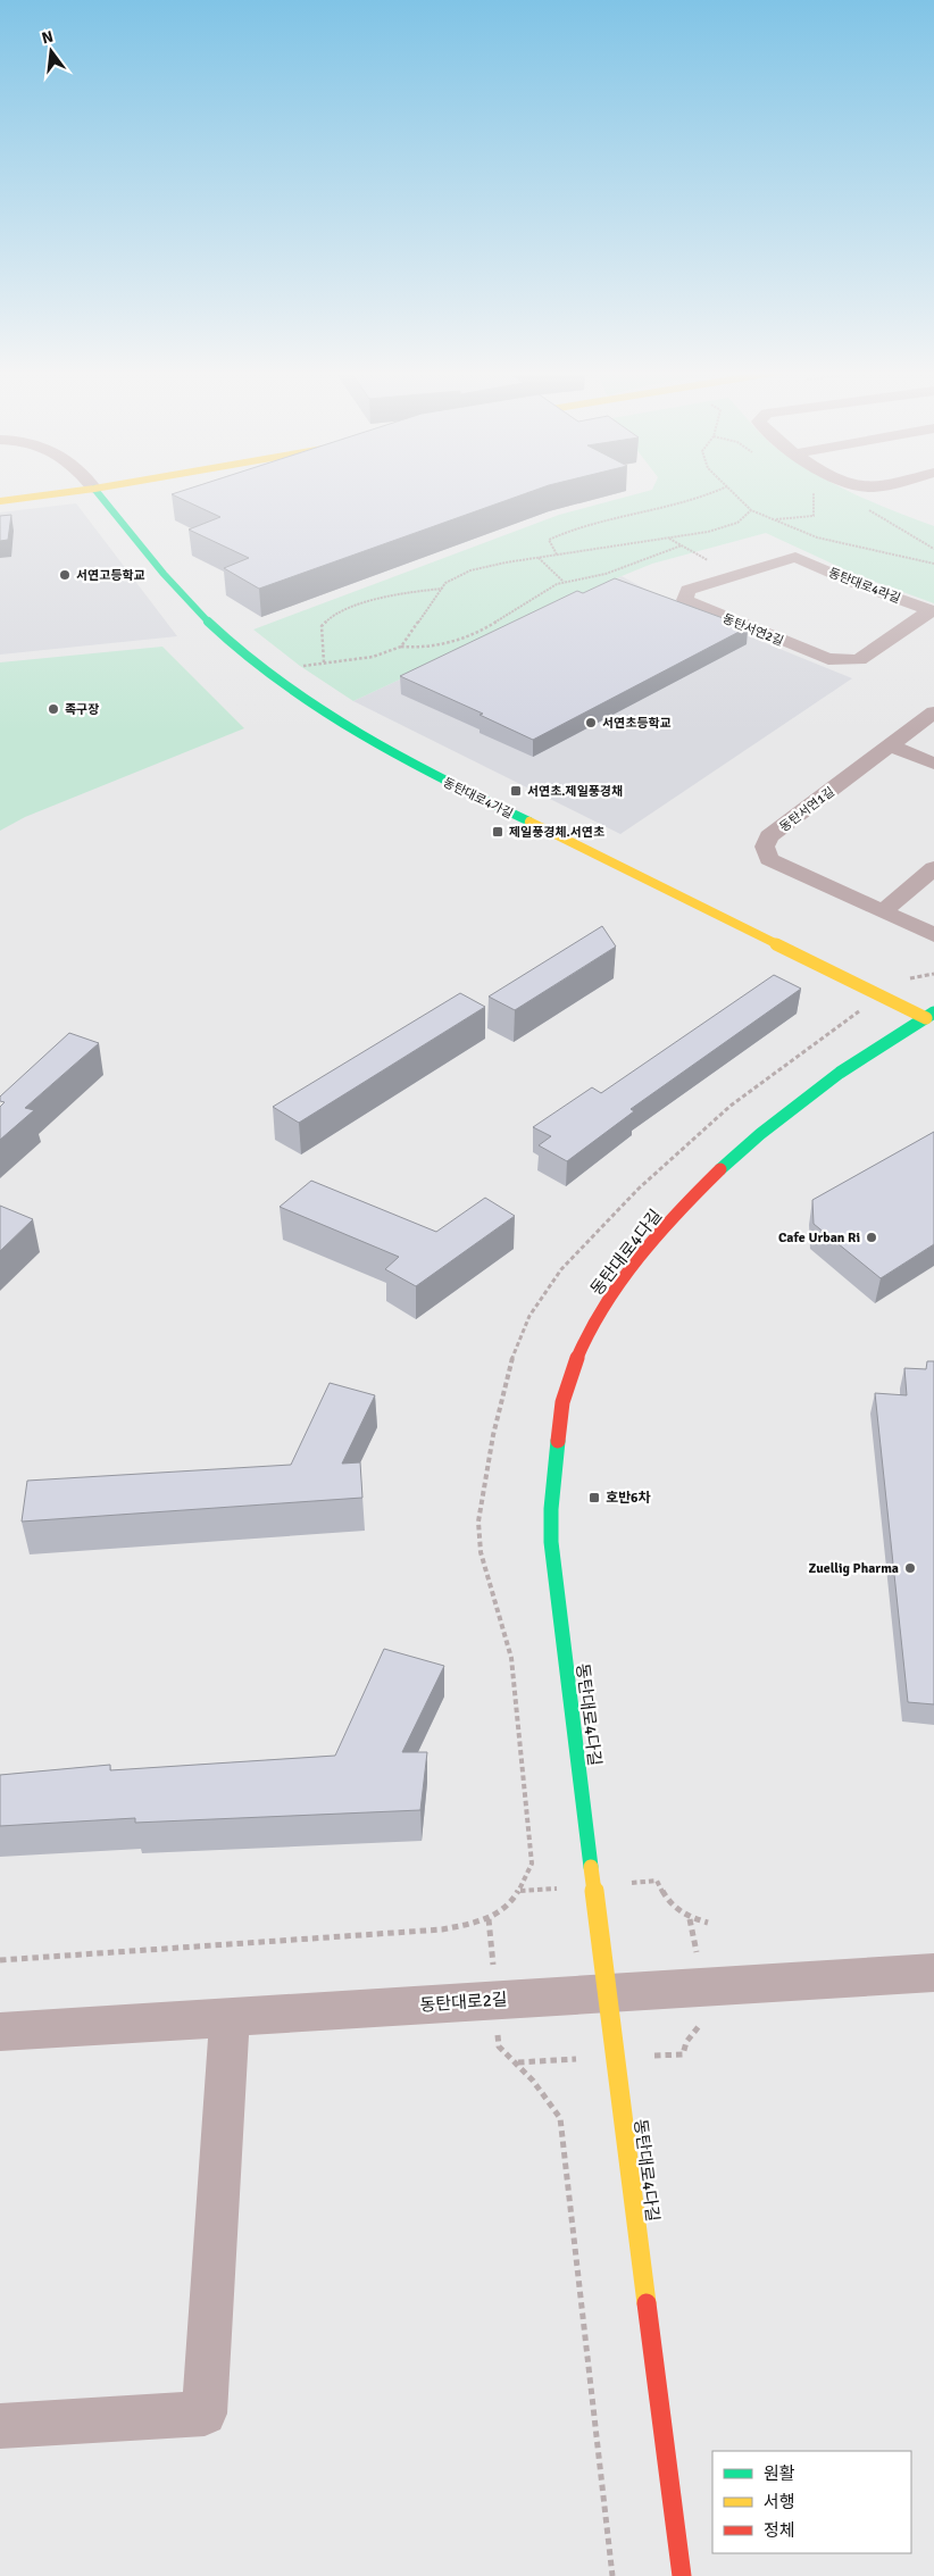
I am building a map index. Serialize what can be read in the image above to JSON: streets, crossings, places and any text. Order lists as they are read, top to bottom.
{
  "streets": {
    "street": [
      "동탄대로4라길",
      "동탄서연2길",
      "동탄대로4가길",
      "동탄서연1길",
      "동탄대로4다길",
      "동탄대로2길"
    ]
  },
  "crossings": [
    ["동탄대로4라길", "동탄서연2길"],
    ["동탄대로4가길", "동탄대로4다길"],
    ["동탄대로4다길", "동탄대로2길"]
  ],
  "places": {
    "other": [
      "서연고등학교",
      "족구장",
      "서연초등학교",
      "Cafe Urban Ri",
      "Zuellig Pharma"
    ],
    "transit": ["서연초.제일풍경채", "제일풍경체.서연초", "호반6차"]
  },
  "legend": ["원활", "서행", "정체"],
  "north": "top"
}
